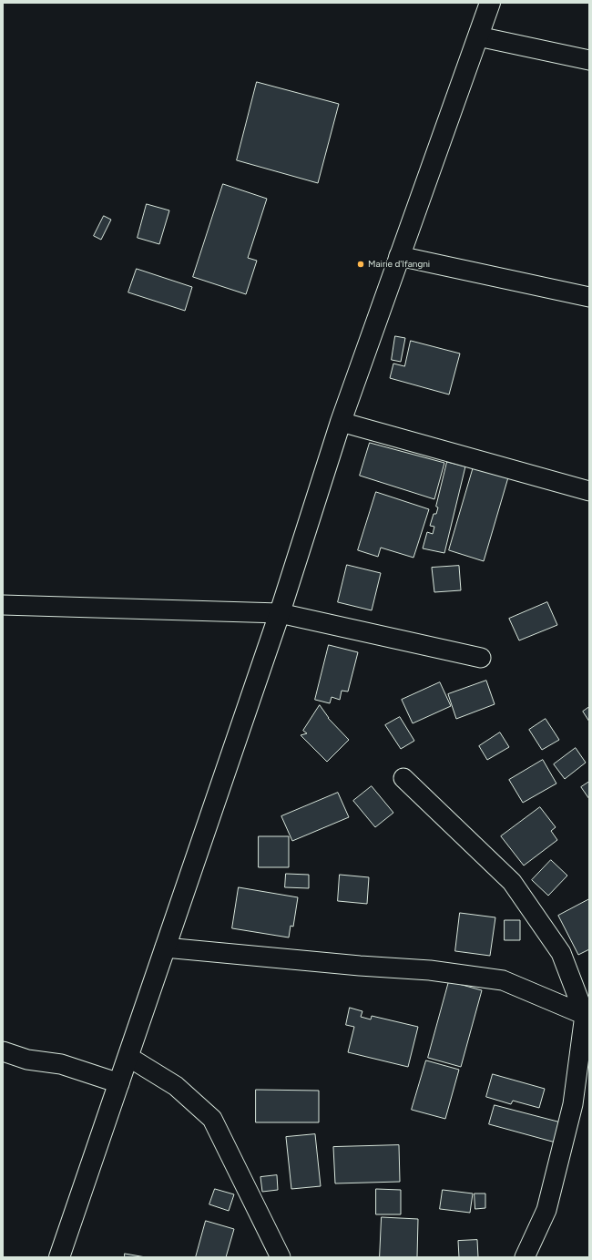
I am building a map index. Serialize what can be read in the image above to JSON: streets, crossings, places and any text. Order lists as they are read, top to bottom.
{
  "places": ["Mairie d'Ifangni"]
}
